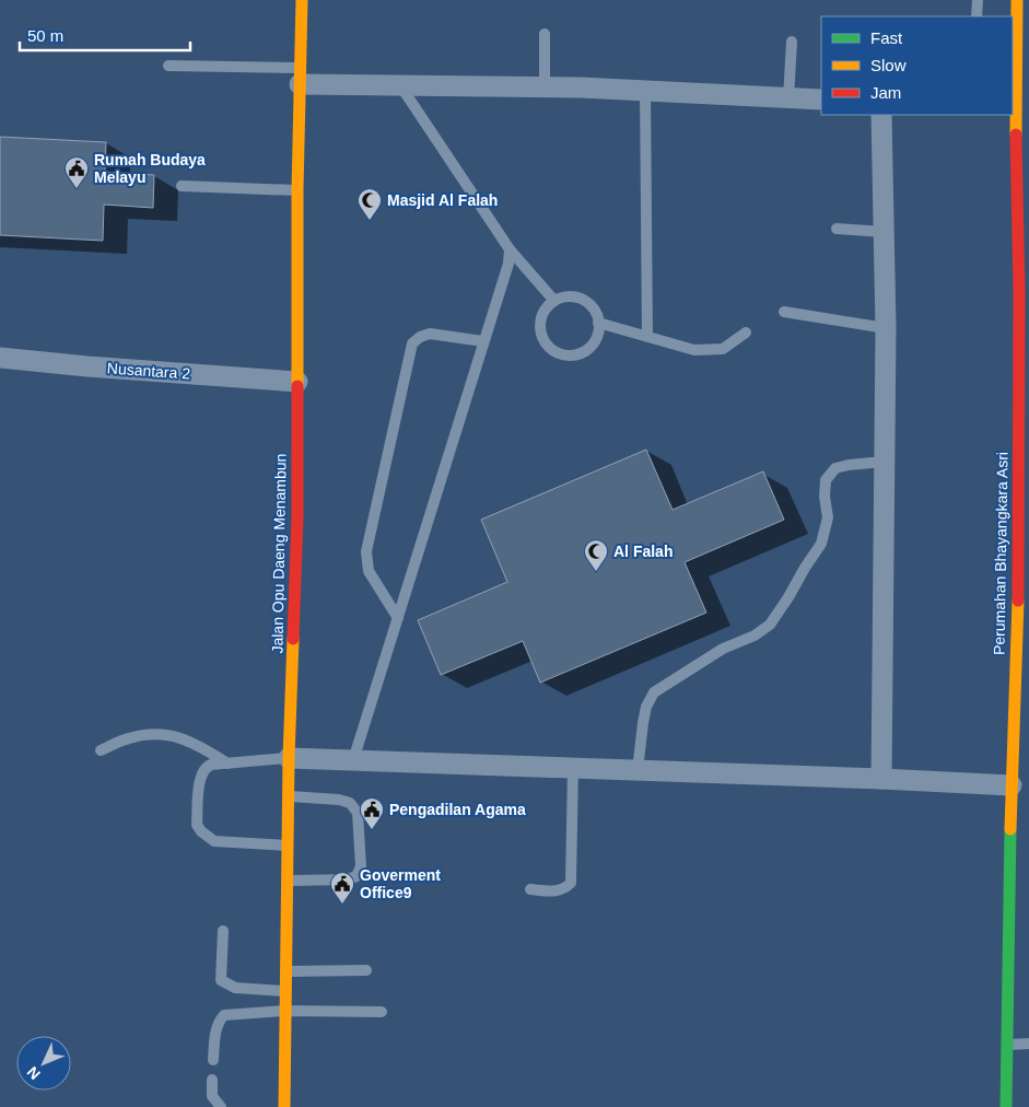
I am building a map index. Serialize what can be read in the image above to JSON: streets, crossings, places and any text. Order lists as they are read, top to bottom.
{
  "streets": {
    "main road": ["Jalan Opu Daeng Menambun", "Perumahan Bhayangkara Asri"],
    "street": ["Nusantara 2"]
  },
  "crossings": [
    ["Nusantara 2", "Jalan Opu Daeng Menambun"]
  ],
  "places": {
    "public building": ["Rumah Budaya Melayu", "Pengadilan Agama", "Goverment Office9"],
    "mosque": ["Masjid Al Falah", "Al Falah"]
  },
  "legend": ["Fast", "Slow", "Jam"],
  "scale_bar": "50 m",
  "north": "bottom left"
}
